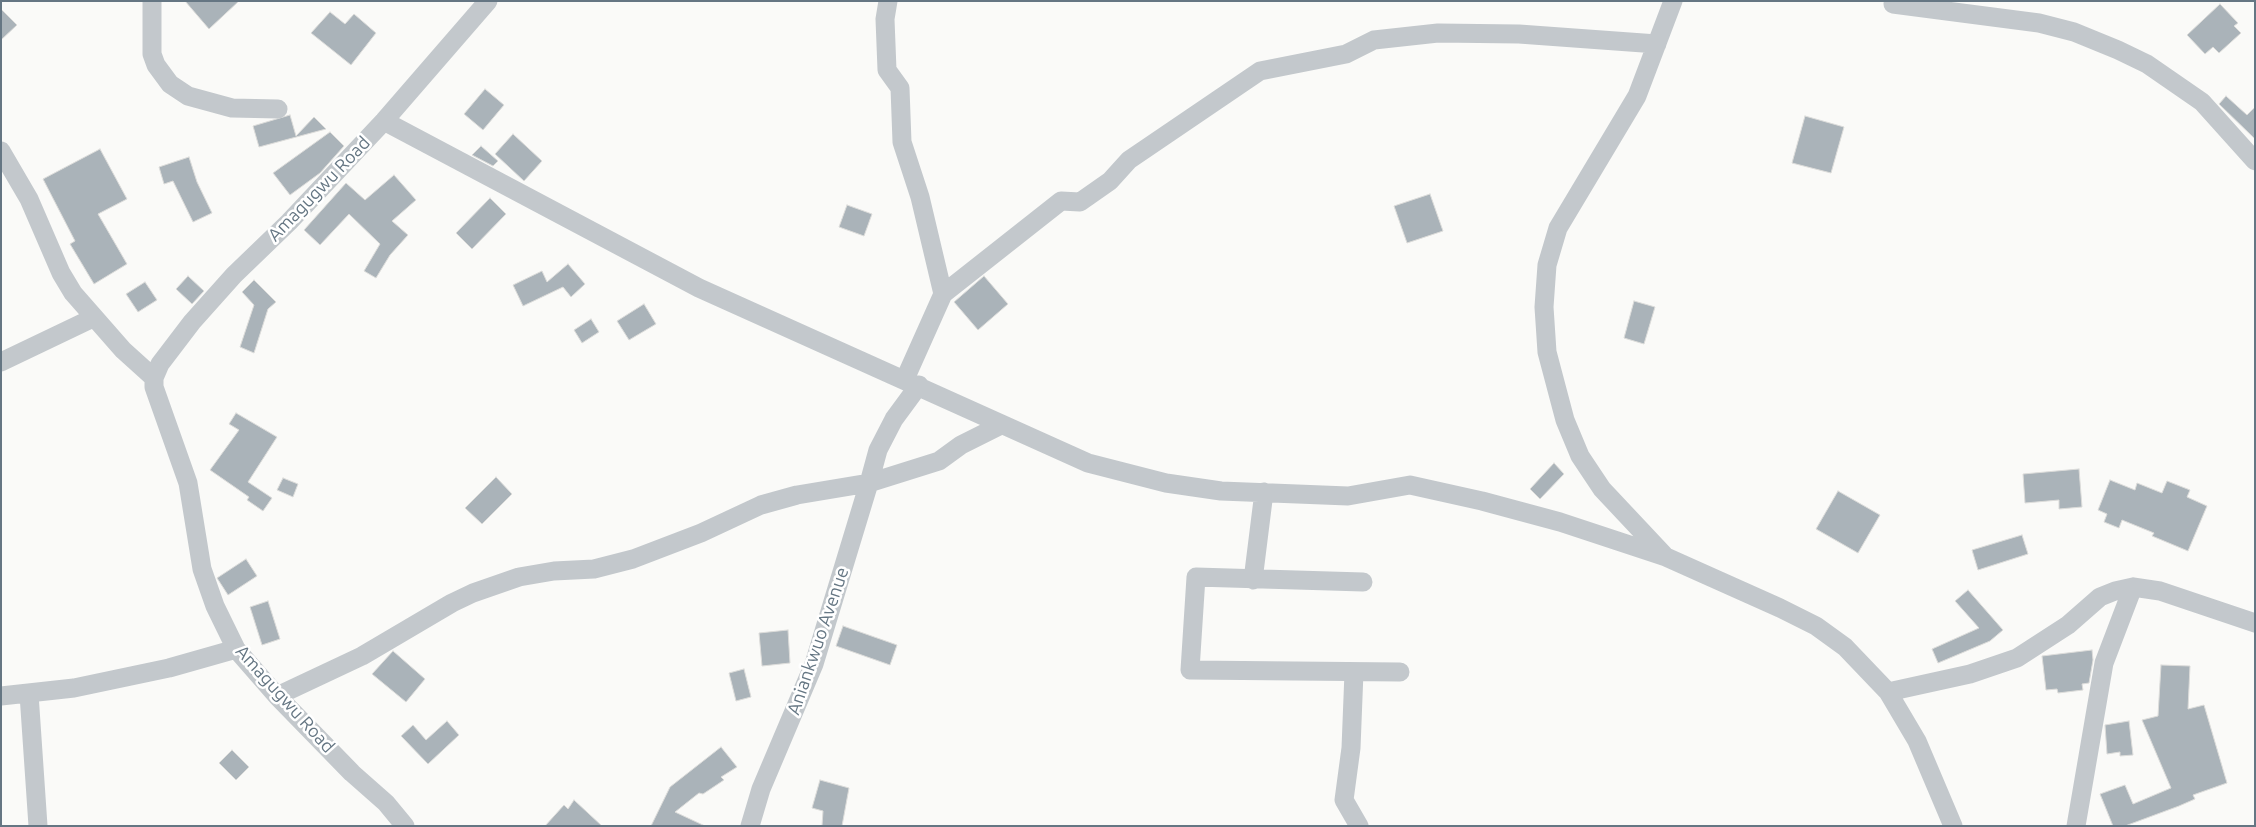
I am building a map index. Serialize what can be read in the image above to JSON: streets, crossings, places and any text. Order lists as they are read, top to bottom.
{
  "streets": {
    "street": ["Amagugwu Road", "Aniankwuo Avenue"]
  }
}
